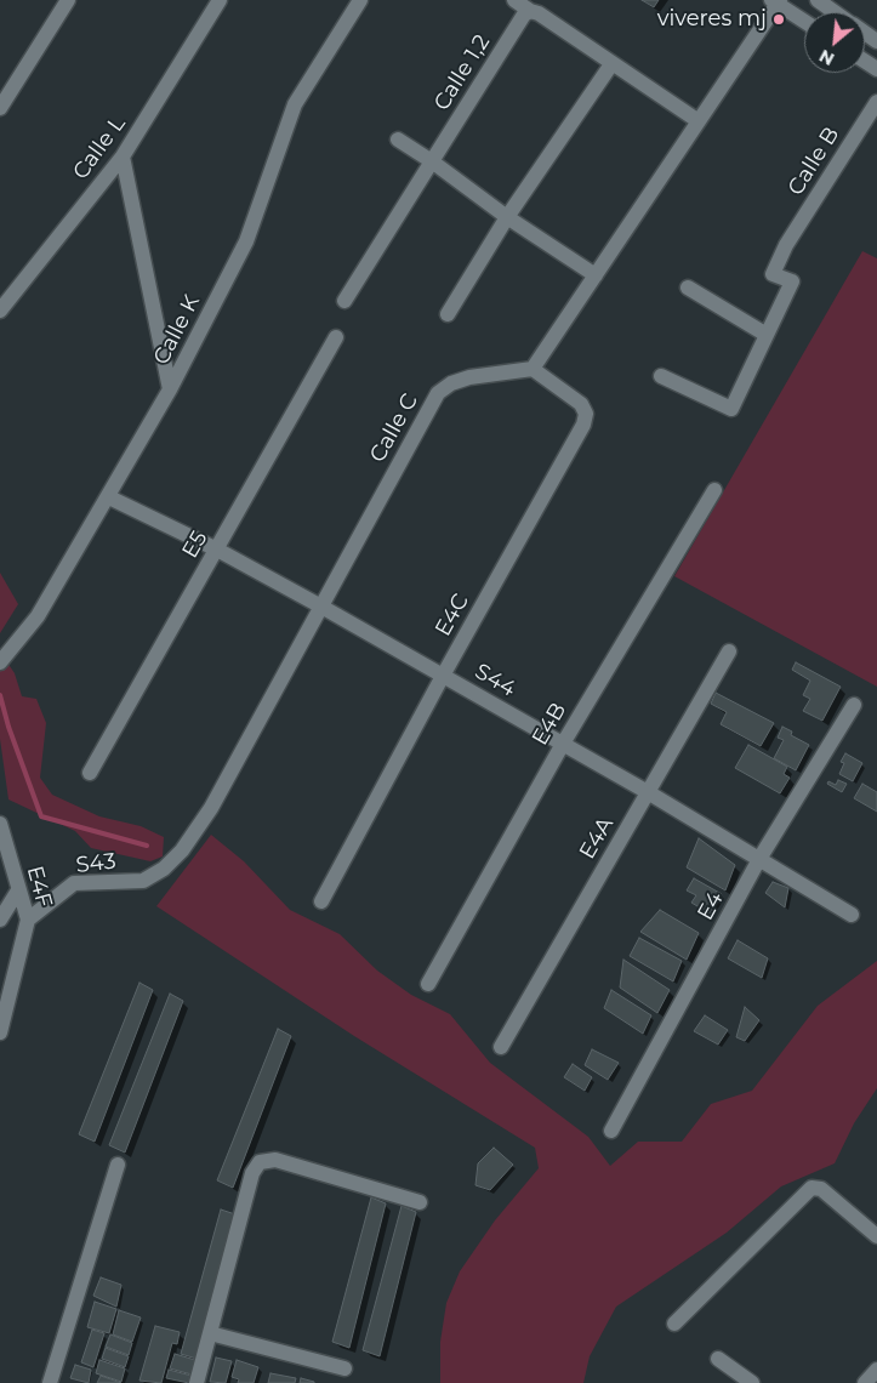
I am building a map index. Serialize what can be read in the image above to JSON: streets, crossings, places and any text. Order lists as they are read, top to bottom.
{
  "streets": {
    "street": [
      "Calle 1,2",
      "Calle L",
      "Calle B",
      "Calle K",
      "Calle C",
      "E5",
      "E4C",
      "S44",
      "E4B",
      "E4A",
      "S43",
      "E4F",
      "E4"
    ]
  },
  "crossings": [
    ["Calle K", "S44"],
    ["Calle C", "E4C"],
    ["Calle C", "S44"],
    ["Calle C", "S43"],
    ["E5", "S44"],
    ["E4C", "S44"],
    ["S44", "E4B"],
    ["S44", "E4A"],
    ["S44", "E4"],
    ["S43", "E4F"]
  ],
  "places": ["viveres mj"],
  "north": "bottom left"
}
